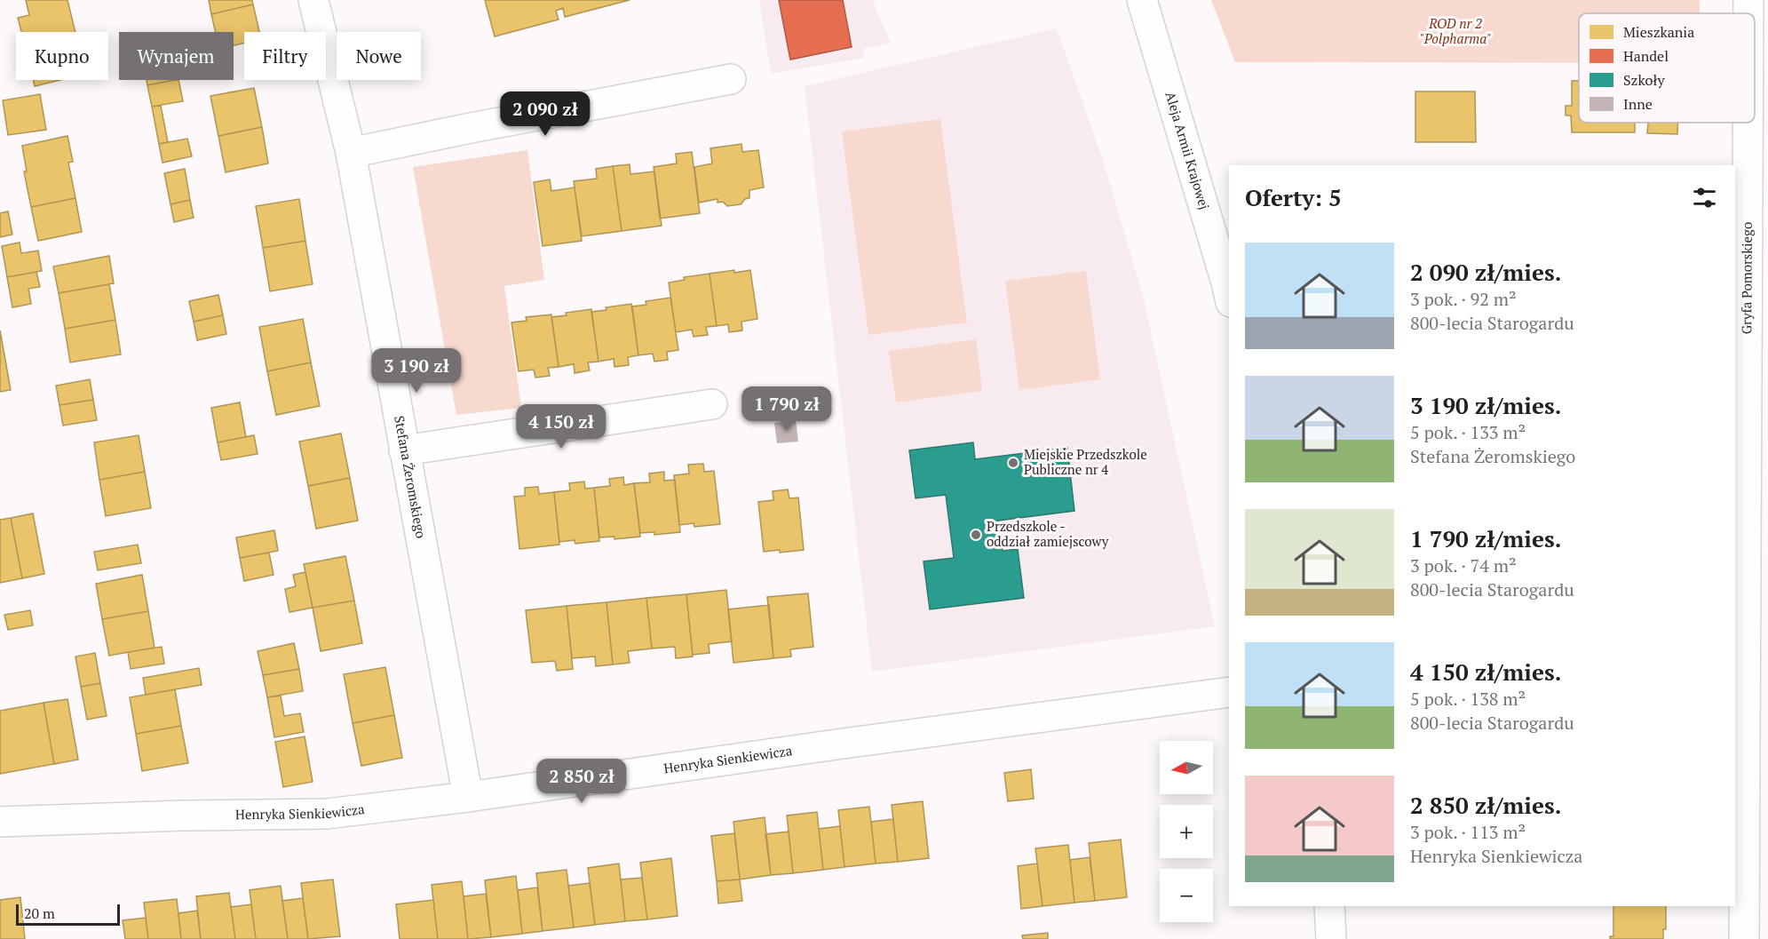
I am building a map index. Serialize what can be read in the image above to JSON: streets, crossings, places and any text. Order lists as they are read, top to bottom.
{
  "streets": {
    "street": [
      "Aleja Armii Krajowej",
      "Gryfa Pomorskiego",
      "Stefana Żeromskiego",
      "Henryka Sienkiewicza"
    ]
  },
  "crossings": [
    ["Stefana Żeromskiego", "Henryka Sienkiewicza"]
  ],
  "parks": ["ROD nr 2 \"Polpharma\""],
  "places": ["Miejskie Przedszkole Publiczne nr 4", "Przedszkole - oddział zamiejscowy"],
  "legend": [
    "Mieszkania",
    "Handel",
    "Szkoły",
    "Inne"
  ],
  "scale_bar": "20 m",
  "north": "left",
  "page": {
    "chip": [
      "Kupno",
      "Wynajem",
      "Filtry",
      "Nowe"
    ],
    "price": [
      "2 090 zł",
      "3 190 zł",
      "1 790 zł",
      "4 150 zł",
      "2 850 zł"
    ],
    "heading": "Oferty: 5",
    "list": [
      {
        "name": "2 090 zł/mies.",
        "note": "3 pok. · 92 m² · 800-lecia Starogardu"
      },
      {
        "name": "3 190 zł/mies.",
        "note": "5 pok. · 133 m² · Stefana Żeromskiego"
      },
      {
        "name": "1 790 zł/mies.",
        "note": "3 pok. · 74 m² · 800-lecia Starogardu"
      },
      {
        "name": "4 150 zł/mies.",
        "note": "5 pok. · 138 m² · 800-lecia Starogardu"
      },
      {
        "name": "2 850 zł/mies.",
        "note": "3 pok. · 113 m² · Henryka Sienkiewicza"
      }
    ],
    "map_buttons": ["+", "−"],
    "scale": "20 m"
  }
}
